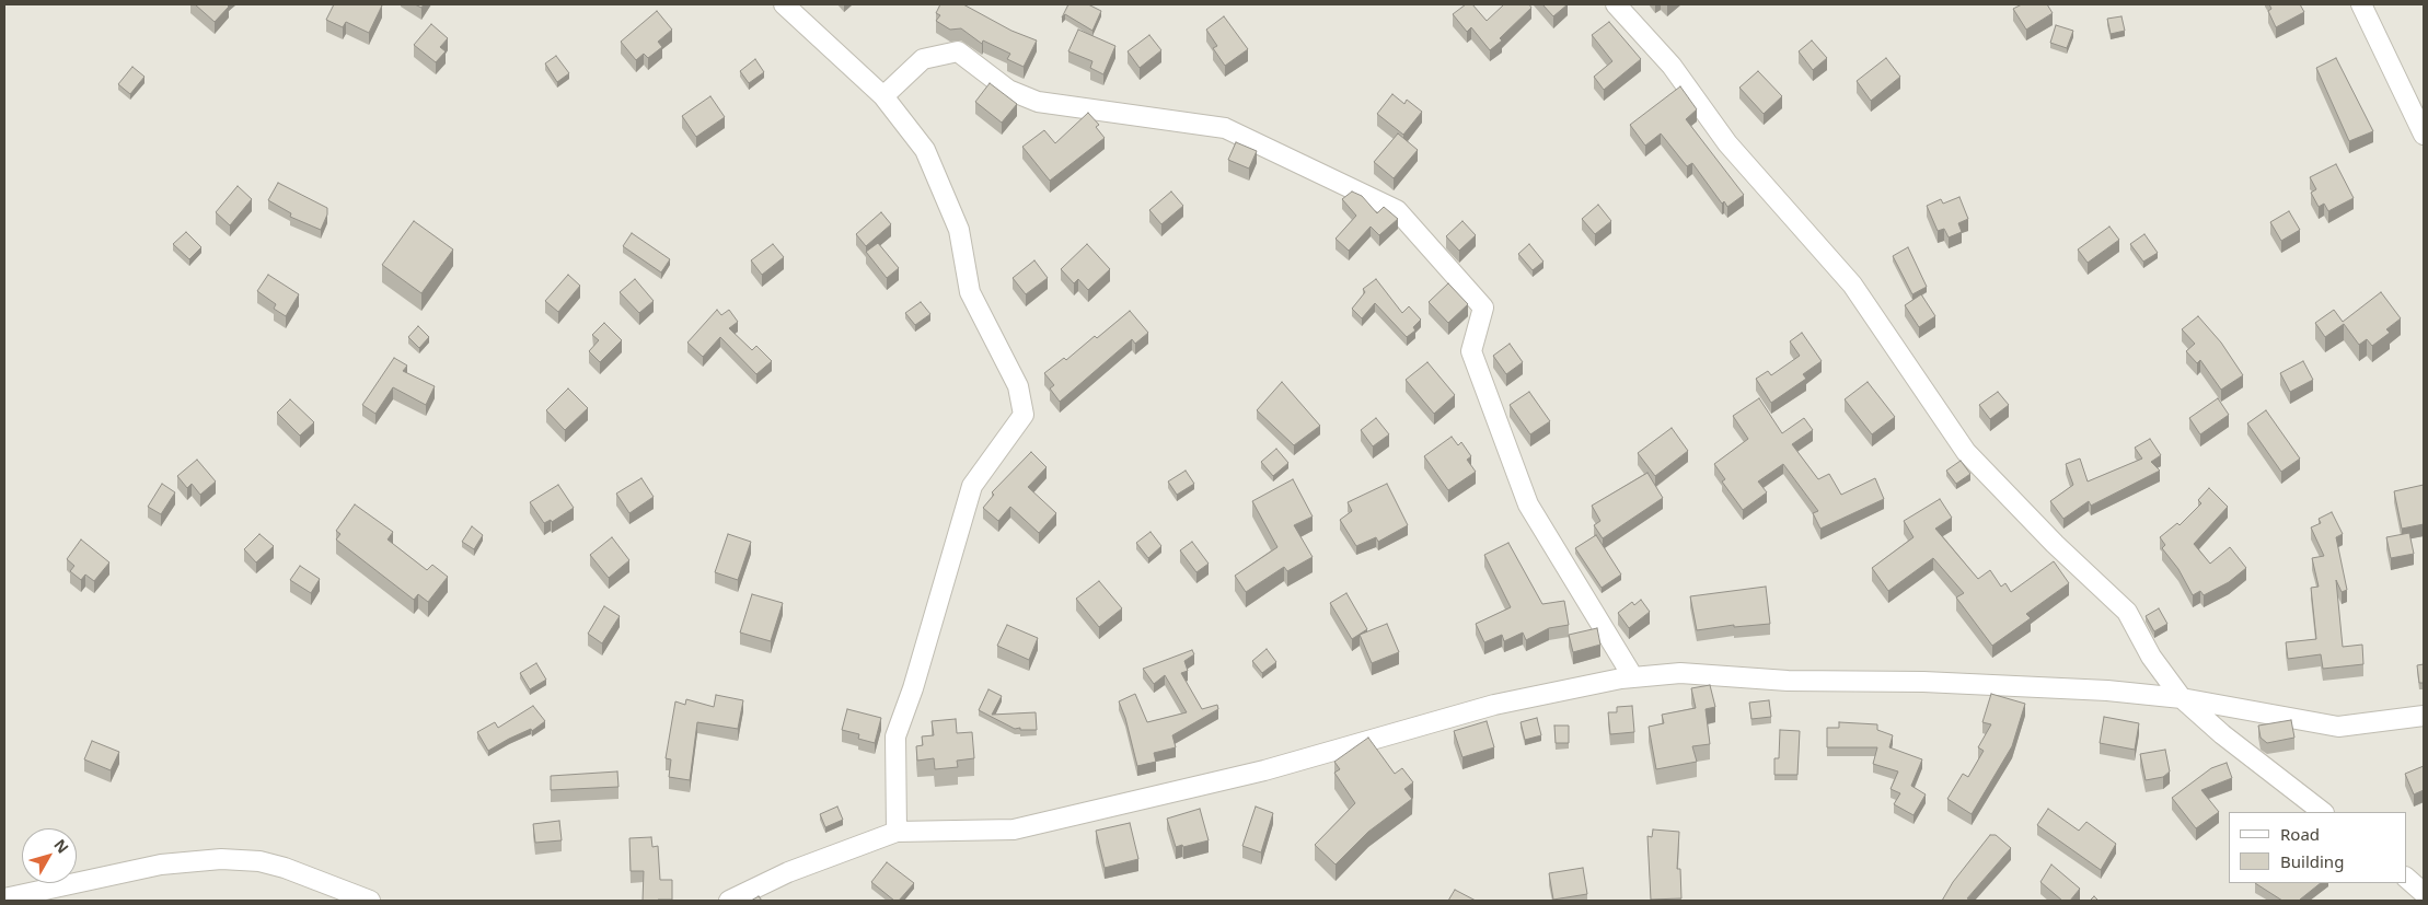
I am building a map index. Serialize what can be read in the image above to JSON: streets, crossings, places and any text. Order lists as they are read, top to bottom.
{
  "legend": ["Road", "Building"],
  "north": "top right"
}
